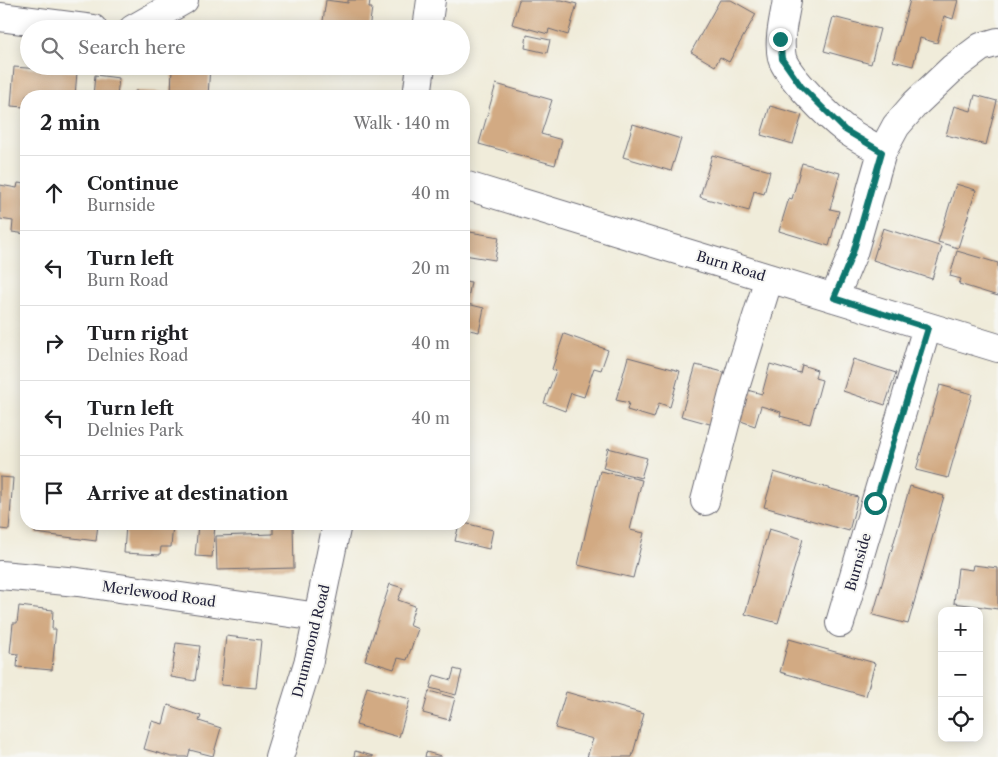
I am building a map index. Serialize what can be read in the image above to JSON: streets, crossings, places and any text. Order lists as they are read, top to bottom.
{
  "streets": {
    "street": [
      "Burn Road",
      "Burnside",
      "Merlewood Road",
      "Drummond Road"
    ]
  },
  "crossings": [
    ["Burn Road", "Burnside"],
    ["Merlewood Road", "Drummond Road"]
  ],
  "page": {
    "search": "Search here",
    "heading": ["2 min", "Walk · 140 m"],
    "list": [
      ["Continue", "Burnside", "40 m"],
      ["Turn left", "Burn Road", "20 m"],
      ["Turn right", "Delnies Road", "40 m"],
      ["Turn left", "Delnies Park", "40 m"],
      "Arrive at destination"
    ],
    "map_buttons": ["+", "−"]
  }
}
